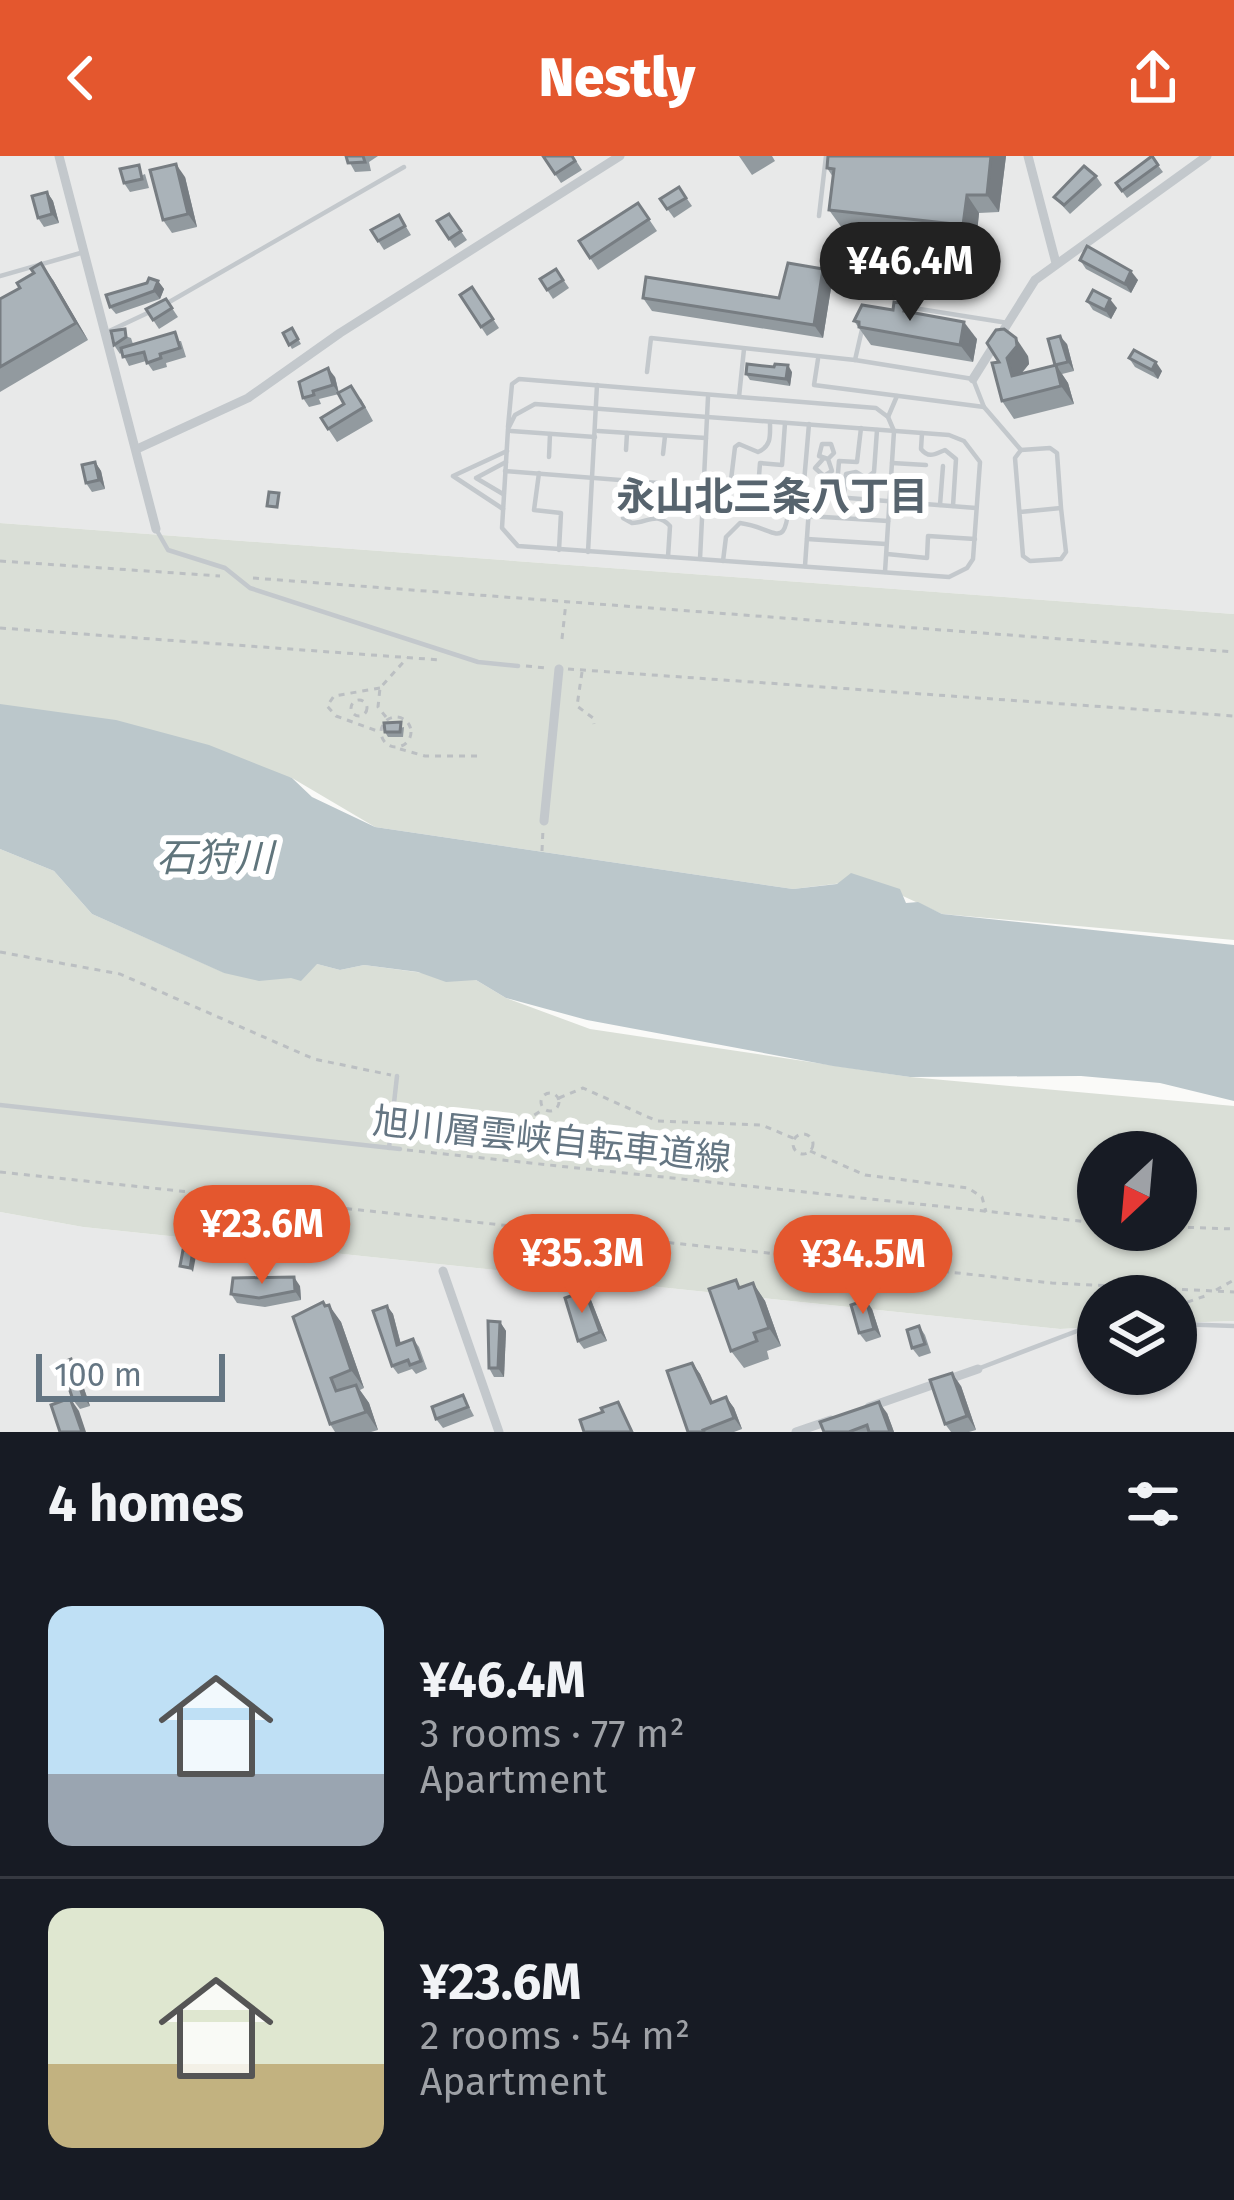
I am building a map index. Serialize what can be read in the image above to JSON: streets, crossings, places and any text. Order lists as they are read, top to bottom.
{
  "streets": {
    "lane": ["旭川層雲峡自転車道線"]
  },
  "districts": ["永山北三条八丁目"],
  "water": ["石狩川"],
  "scale_bar": "100 m",
  "north": "bottom left",
  "page": {
    "header": "Nestly",
    "price": [
      "¥46.4M",
      "¥23.6M",
      "¥35.3M",
      "¥34.5M"
    ],
    "scale": "100 m",
    "heading": "4 homes",
    "list": [
      {
        "name": "¥46.4M",
        "note": "3 rooms · 77 m² · Apartment"
      },
      {
        "name": "¥23.6M",
        "note": "2 rooms · 54 m² · Apartment"
      }
    ]
  }
}
